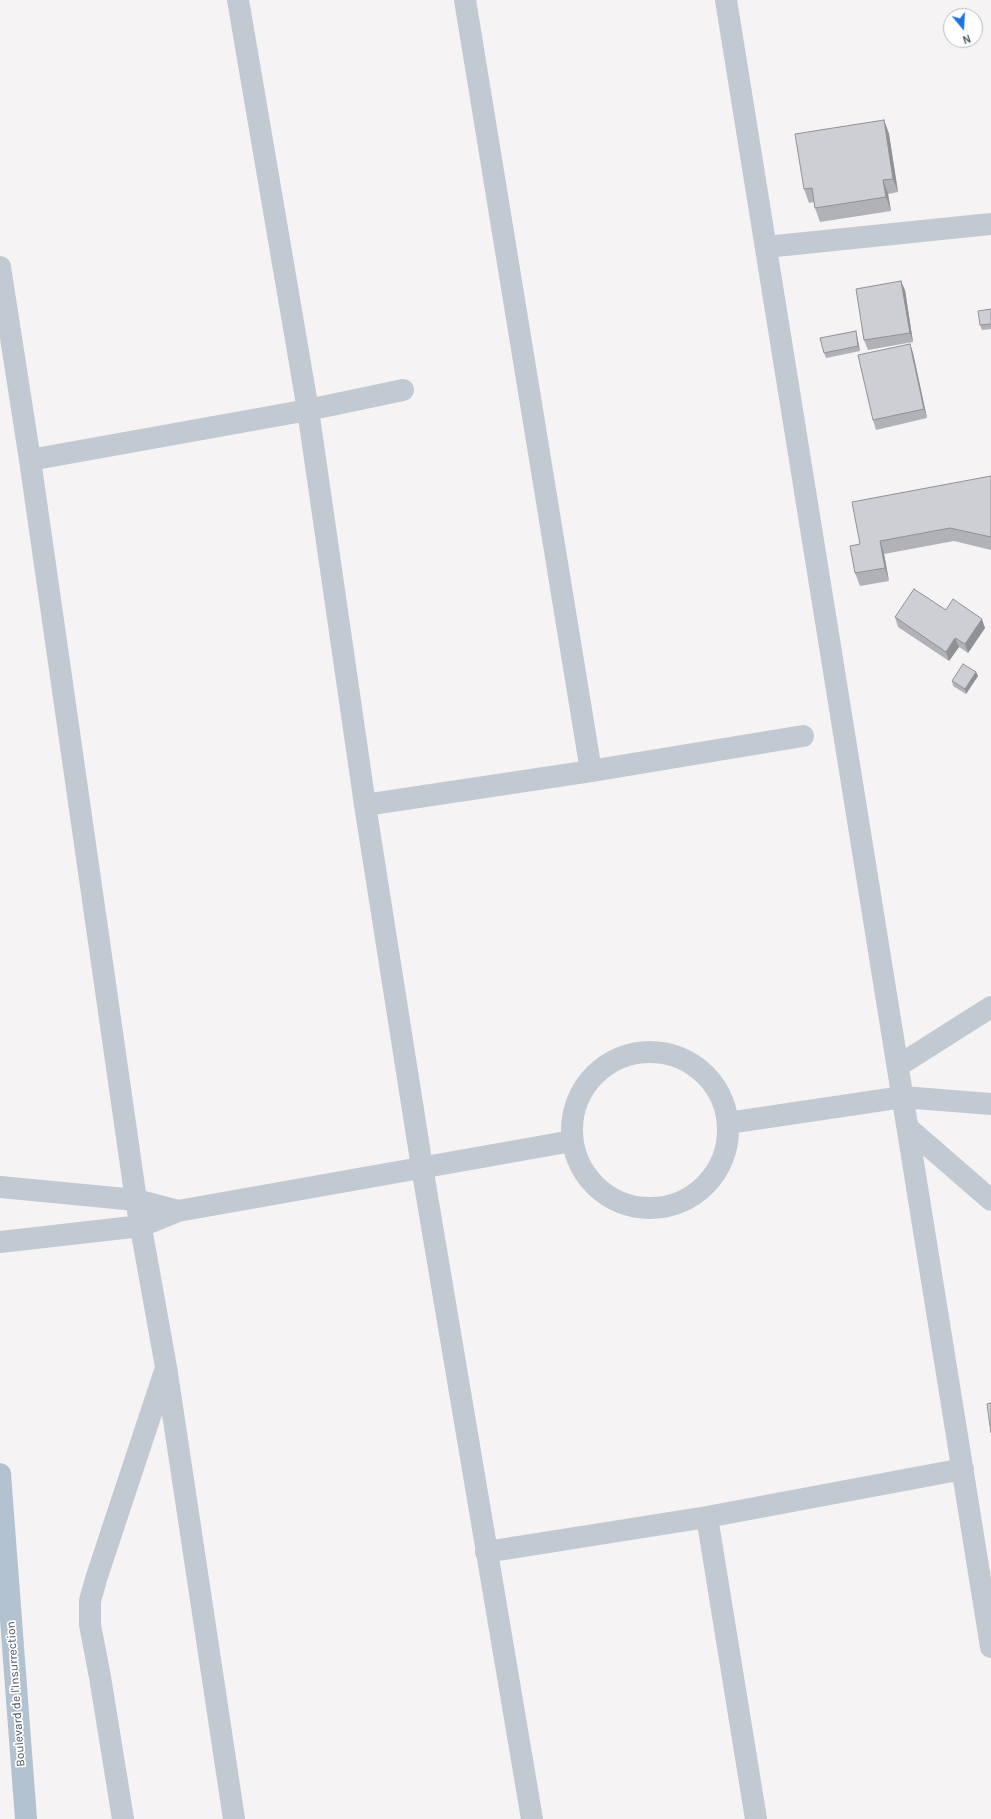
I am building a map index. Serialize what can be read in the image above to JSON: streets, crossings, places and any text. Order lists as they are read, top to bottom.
{
  "streets": {
    "main road": ["Boulevard de l'Insurrection"]
  },
  "north": "bottom"
}
